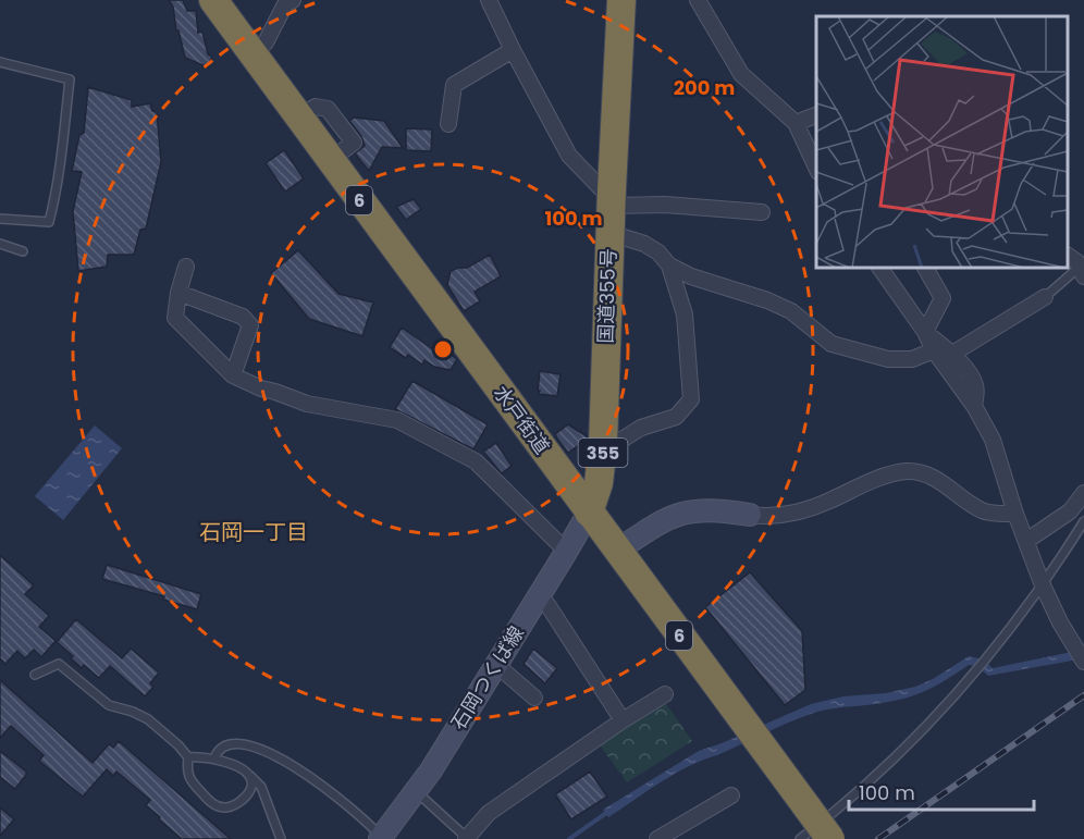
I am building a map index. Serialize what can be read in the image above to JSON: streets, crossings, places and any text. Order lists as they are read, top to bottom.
{
  "streets": {
    "highway": [
      "6",
      "国道355号",
      "水戸街道",
      "355"
    ],
    "main road": ["石岡つくば線"]
  },
  "crossings": [
    ["国道355号", "水戸街道"],
    ["国道355号", "石岡つくば線"],
    ["水戸街道", "石岡つくば線"]
  ],
  "districts": ["石岡一丁目"],
  "scale_bar": "100 m",
  "rings": ["200 m", "100 m"]
}
